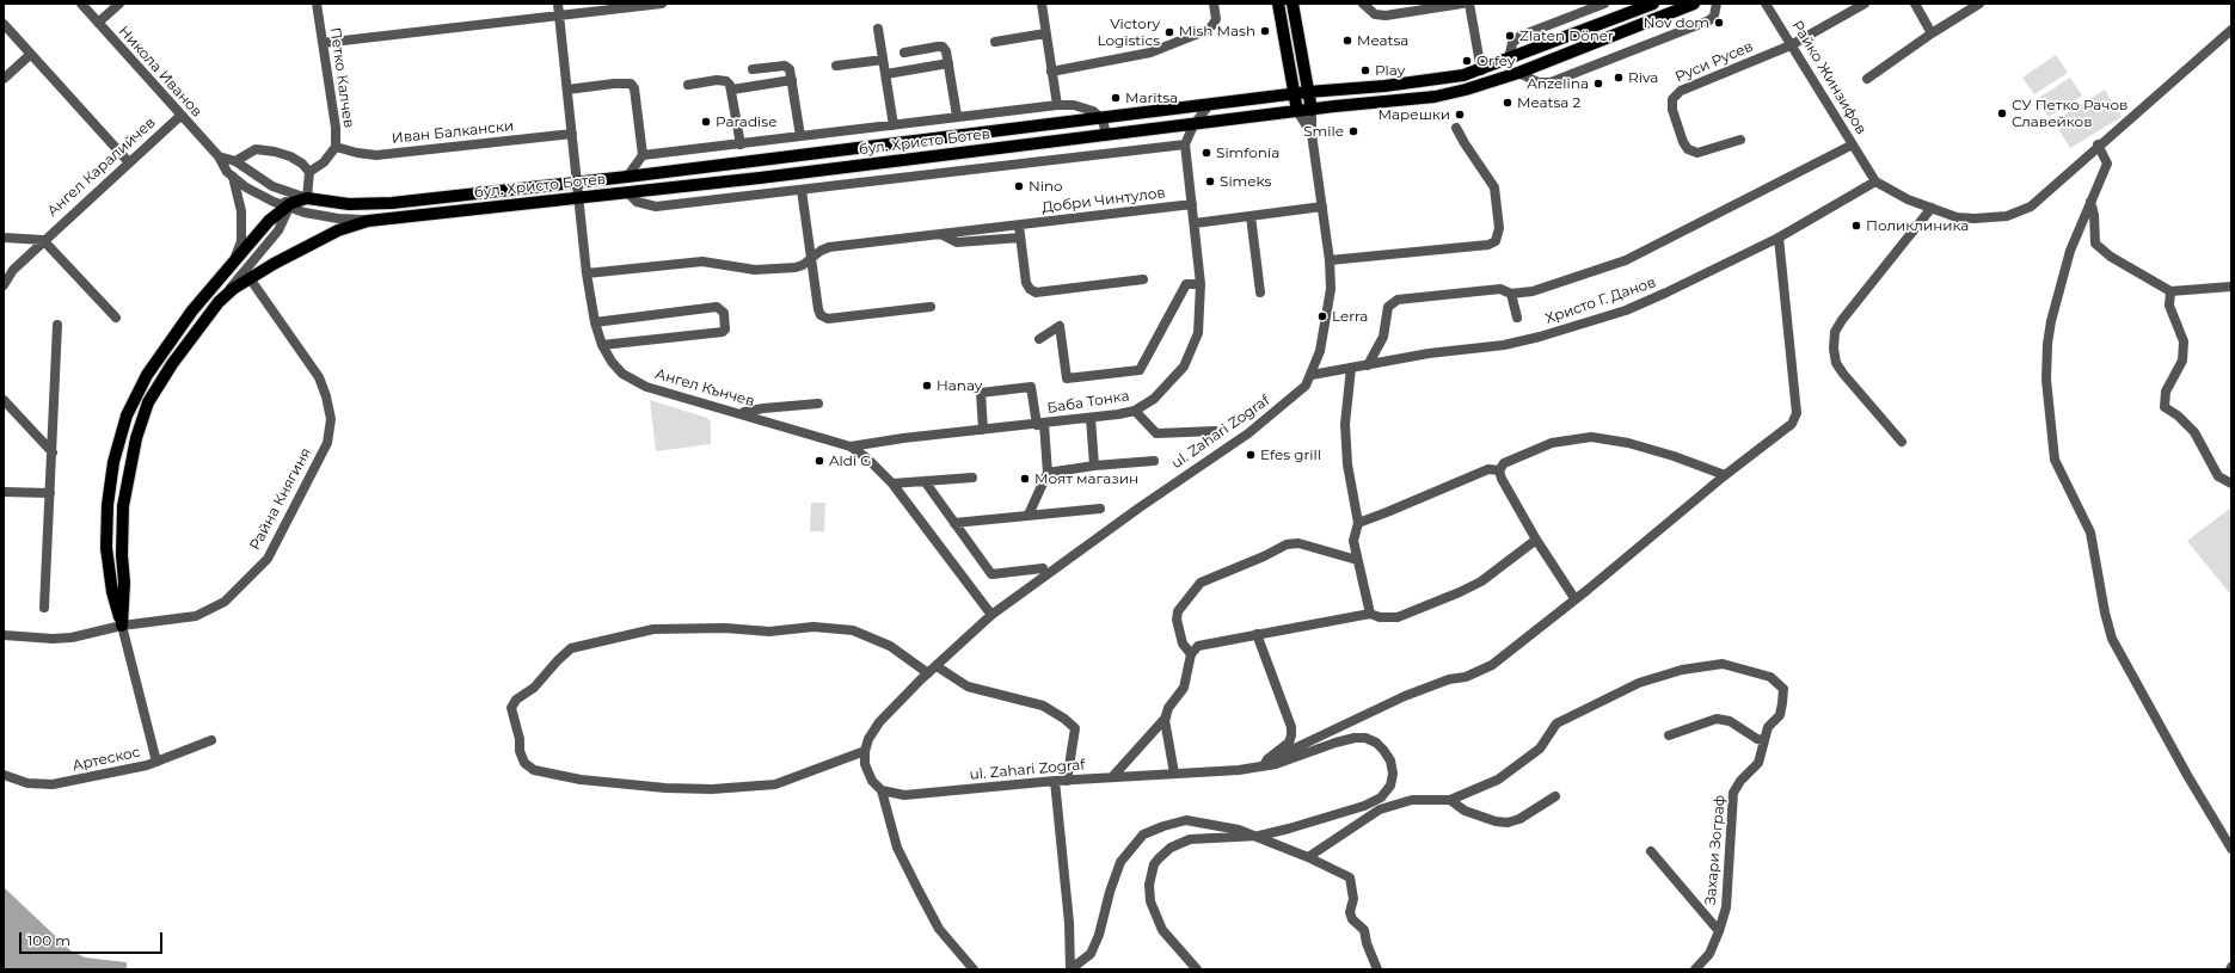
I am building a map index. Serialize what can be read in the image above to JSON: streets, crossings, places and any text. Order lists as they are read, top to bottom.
{
  "streets": {
    "main road": ["бул. Христо Ботев"],
    "street": [
      "Руси Русев",
      "Никола Иванов",
      "Петко Калчев",
      "Райко Жинзифов",
      "Иван Балкански",
      "Ангел Каралийчев",
      "Добри Чинтулов",
      "Христо Г. Данов",
      "Ангел Кънчев",
      "Баба Тонка",
      "ul. Zahari Zograf",
      "Райна Княгиня",
      "Артескос",
      "Захари Зограф"
    ]
  },
  "crossings": [
    ["Руси Русев", "Райко Жинзифов"],
    ["Никола Иванов", "Ангел Каралийчев"],
    ["Петко Калчев", "Иван Балкански"],
    ["Райко Жинзифов", "Христо Г. Данов"],
    ["Иван Балкански", "Ангел Кънчев"],
    ["бул. Христо Ботев", "Ангел Кънчев"],
    ["бул. Христо Ботев", "Райна Княгиня"],
    ["Добри Чинтулов", "Ангел Кънчев"],
    ["Добри Чинтулов", "Баба Тонка"],
    ["Христо Г. Данов", "ul. Zahari Zograf"],
    ["Ангел Кънчев", "Баба Тонка"],
    ["Ангел Кънчев", "ul. Zahari Zograf"]
  ],
  "places": [
    "Nov dom",
    "Mish Mash",
    "Victory Logistics",
    "Zlaten Döner",
    "Meatsa",
    "Orfey",
    "Play",
    "Riva",
    "Anzelina",
    "Maritsa",
    "Meatsa 2",
    "СУ Петко Рачов Славейков",
    "Марешки",
    "Paradise",
    "Smile",
    "Simfonia",
    "Simeks",
    "Nino",
    "Поликлиника",
    "Lerra",
    "Hanay",
    "Efes grill",
    "Aldi G",
    "Моят магазин"
  ],
  "scale_bar": "100 m"
}
